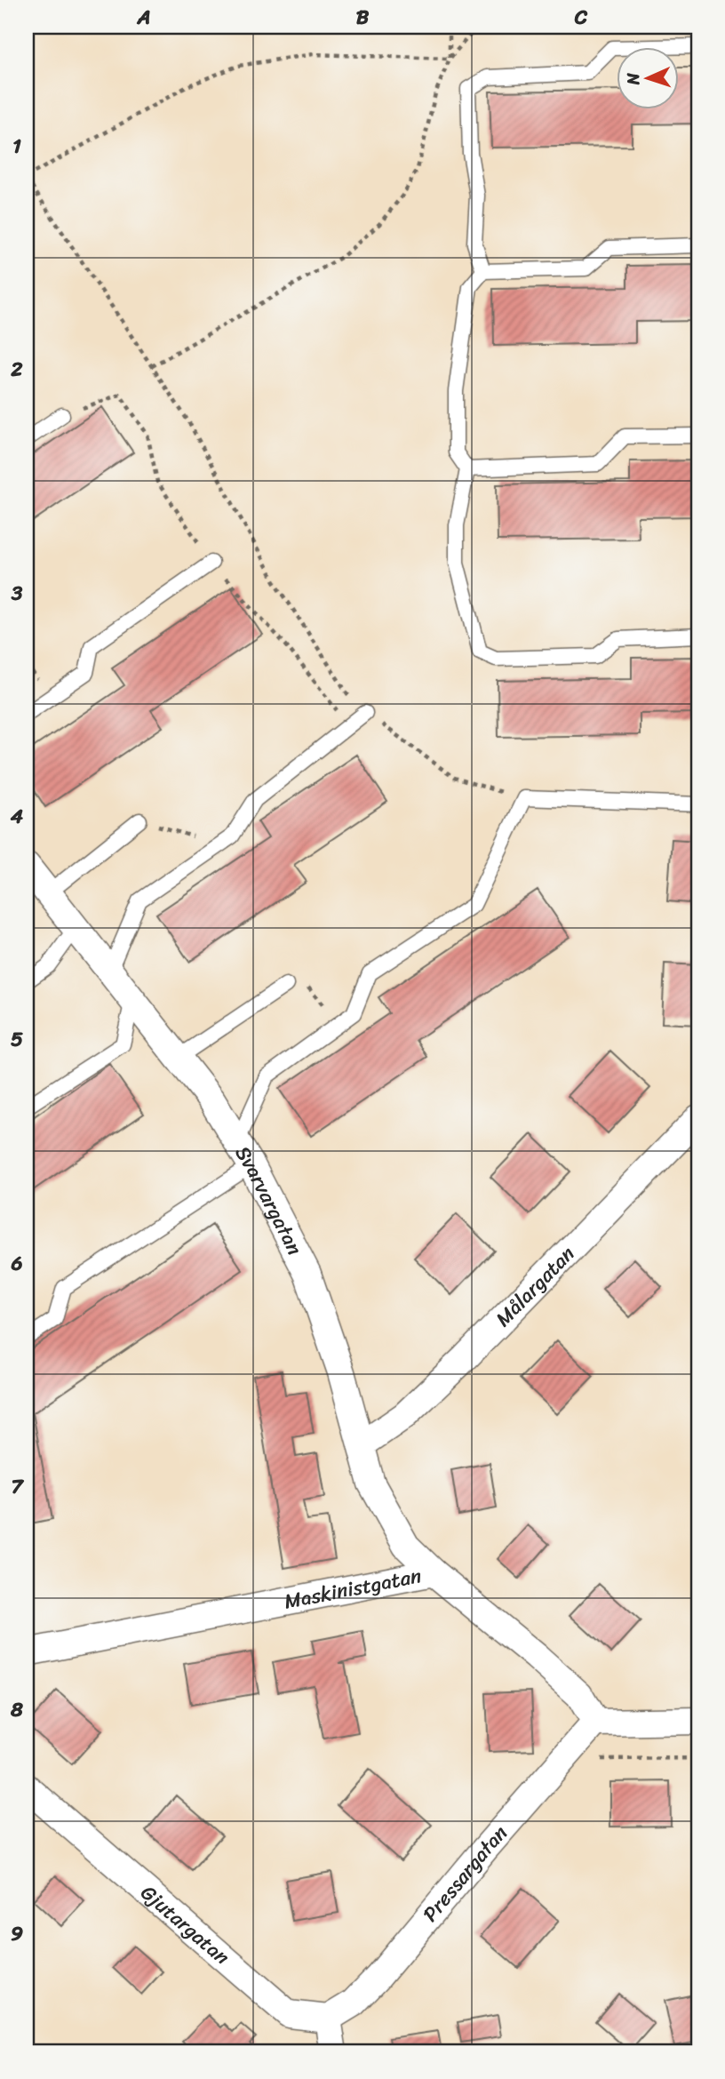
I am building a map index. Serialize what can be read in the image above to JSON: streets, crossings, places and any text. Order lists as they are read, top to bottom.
{
  "streets": {
    "street": [
      "Svarvargatan",
      "Målargatan",
      "Maskinistgatan",
      "Pressargatan",
      "Gjutargatan"
    ]
  },
  "crossings": [
    ["Svarvargatan", "Målargatan"],
    ["Svarvargatan", "Maskinistgatan"],
    ["Maskinistgatan", "Pressargatan"],
    ["Pressargatan", "Gjutargatan"]
  ],
  "north": "left",
  "grid": {
    "columns": ["A", "B", "C"],
    "rows": [
      "1",
      "2",
      "3",
      "4",
      "5",
      "6",
      "7",
      "8",
      "9"
    ]
  }
}
